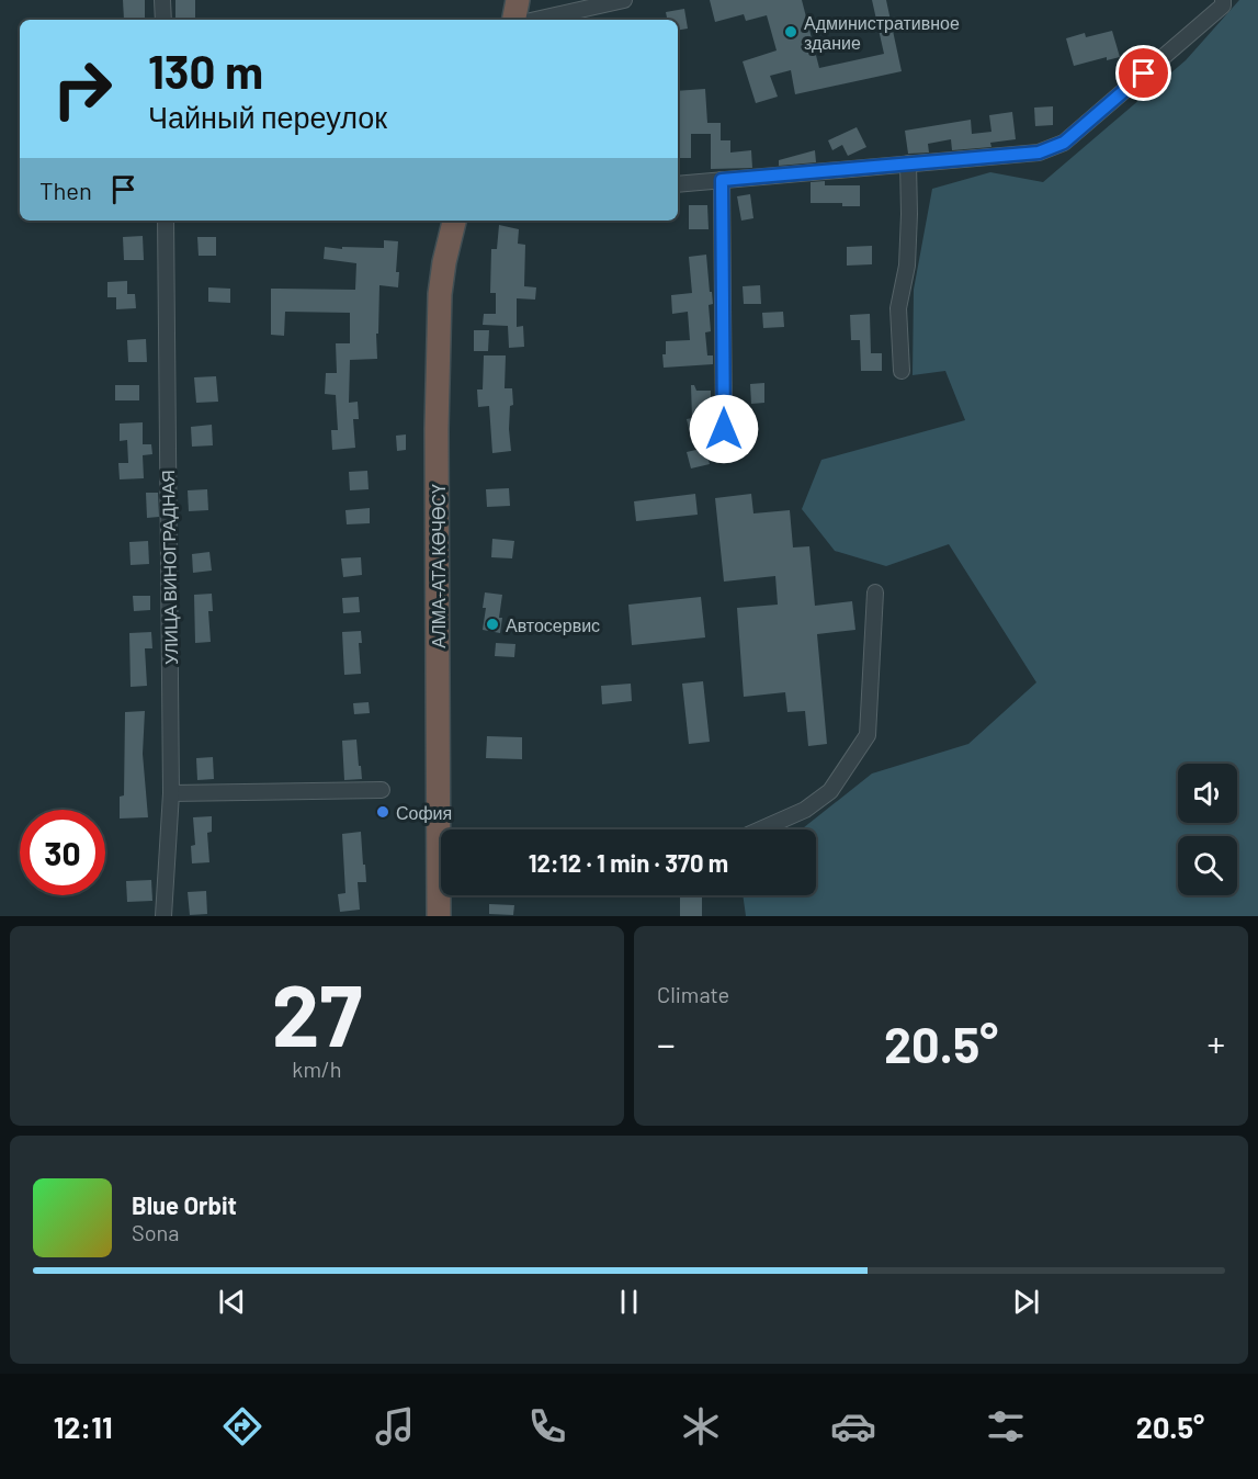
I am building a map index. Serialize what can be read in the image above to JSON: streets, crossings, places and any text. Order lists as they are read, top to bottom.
{
  "streets": {
    "highway": ["АЛМА-АТА КӨЧӨСҮ"],
    "street": ["УЛИЦА ВИНОГРАДНАЯ"]
  },
  "places": ["Административное здание", "Автосервис", "София"],
  "page": {
    "turn": ["130 m", "Чайный переулок"],
    "then": "Then",
    "limit": "30",
    "trip": "12:12 · 1 min · 370 m",
    "tile": [
      ["27", "km/h"],
      "Climate"
    ],
    "heat": ["−", "20.5°", "+"],
    "song": ["Blue Orbit", "Sona"],
    "tabs": ["12:11", "20.5°"]
  }
}
